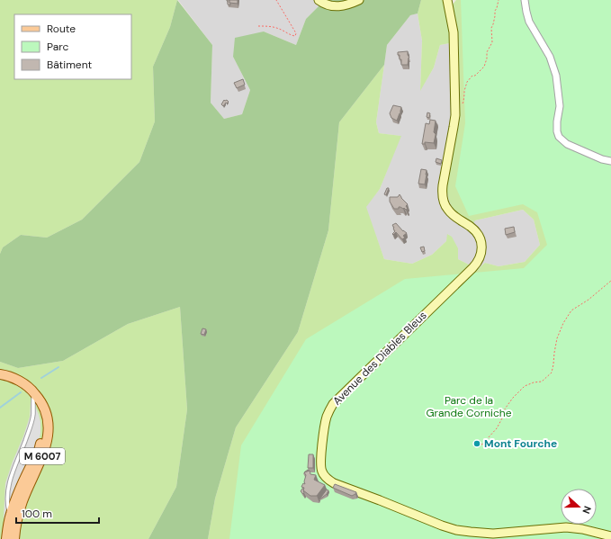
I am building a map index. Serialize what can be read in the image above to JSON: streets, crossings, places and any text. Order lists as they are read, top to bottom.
{
  "streets": {
    "main road": ["Avenue des Diables Bleus", "M 6007"]
  },
  "parks": ["Parc de la Grande Corniche"],
  "places": ["Mont Fourche"],
  "legend": ["Route", "Parc", "Bâtiment"],
  "scale_bar": "100 m",
  "north": "right"
}
